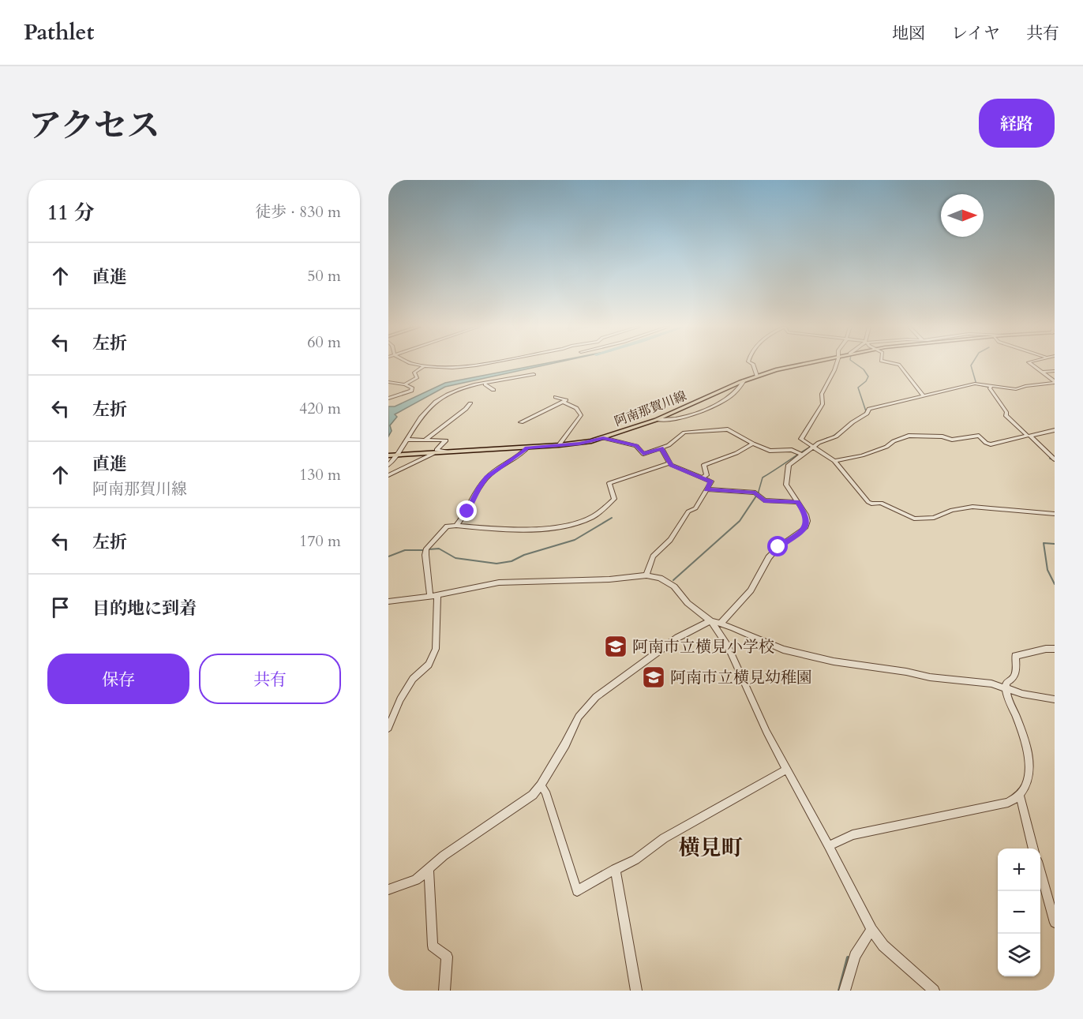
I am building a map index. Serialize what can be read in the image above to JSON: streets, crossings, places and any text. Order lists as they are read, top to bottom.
{
  "streets": {
    "main road": ["阿南那賀川線"]
  },
  "districts": ["横見町"],
  "places": {
    "school or university": ["阿南市立横見小学校", "阿南市立横見幼稚園"]
  },
  "north": "right",
  "page": {
    "header": "Pathlet",
    "nav": ["地図", "レイヤ", "共有"],
    "title": "アクセス",
    "buttons": [
      "経路",
      ["保存", "共有"]
    ],
    "heading": ["11 分", "徒歩 · 830 m"],
    "list": [
      ["直進", "50 m"],
      ["左折", "60 m"],
      ["左折", "420 m"],
      ["直進", "阿南那賀川線", "130 m"],
      ["左折", "170 m"],
      "目的地に到着"
    ],
    "map_buttons": ["+", "−"]
  }
}
